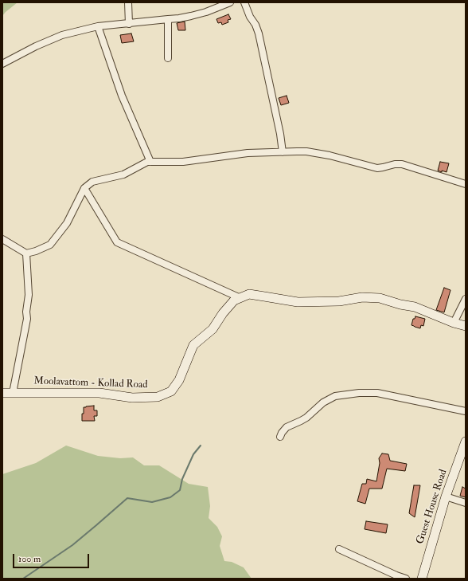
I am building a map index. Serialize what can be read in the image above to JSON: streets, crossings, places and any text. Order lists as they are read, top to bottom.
{
  "streets": {
    "main road": ["Moolavattom - Kollad Road", "Guest House Road"]
  },
  "scale_bar": "100 m"
}
